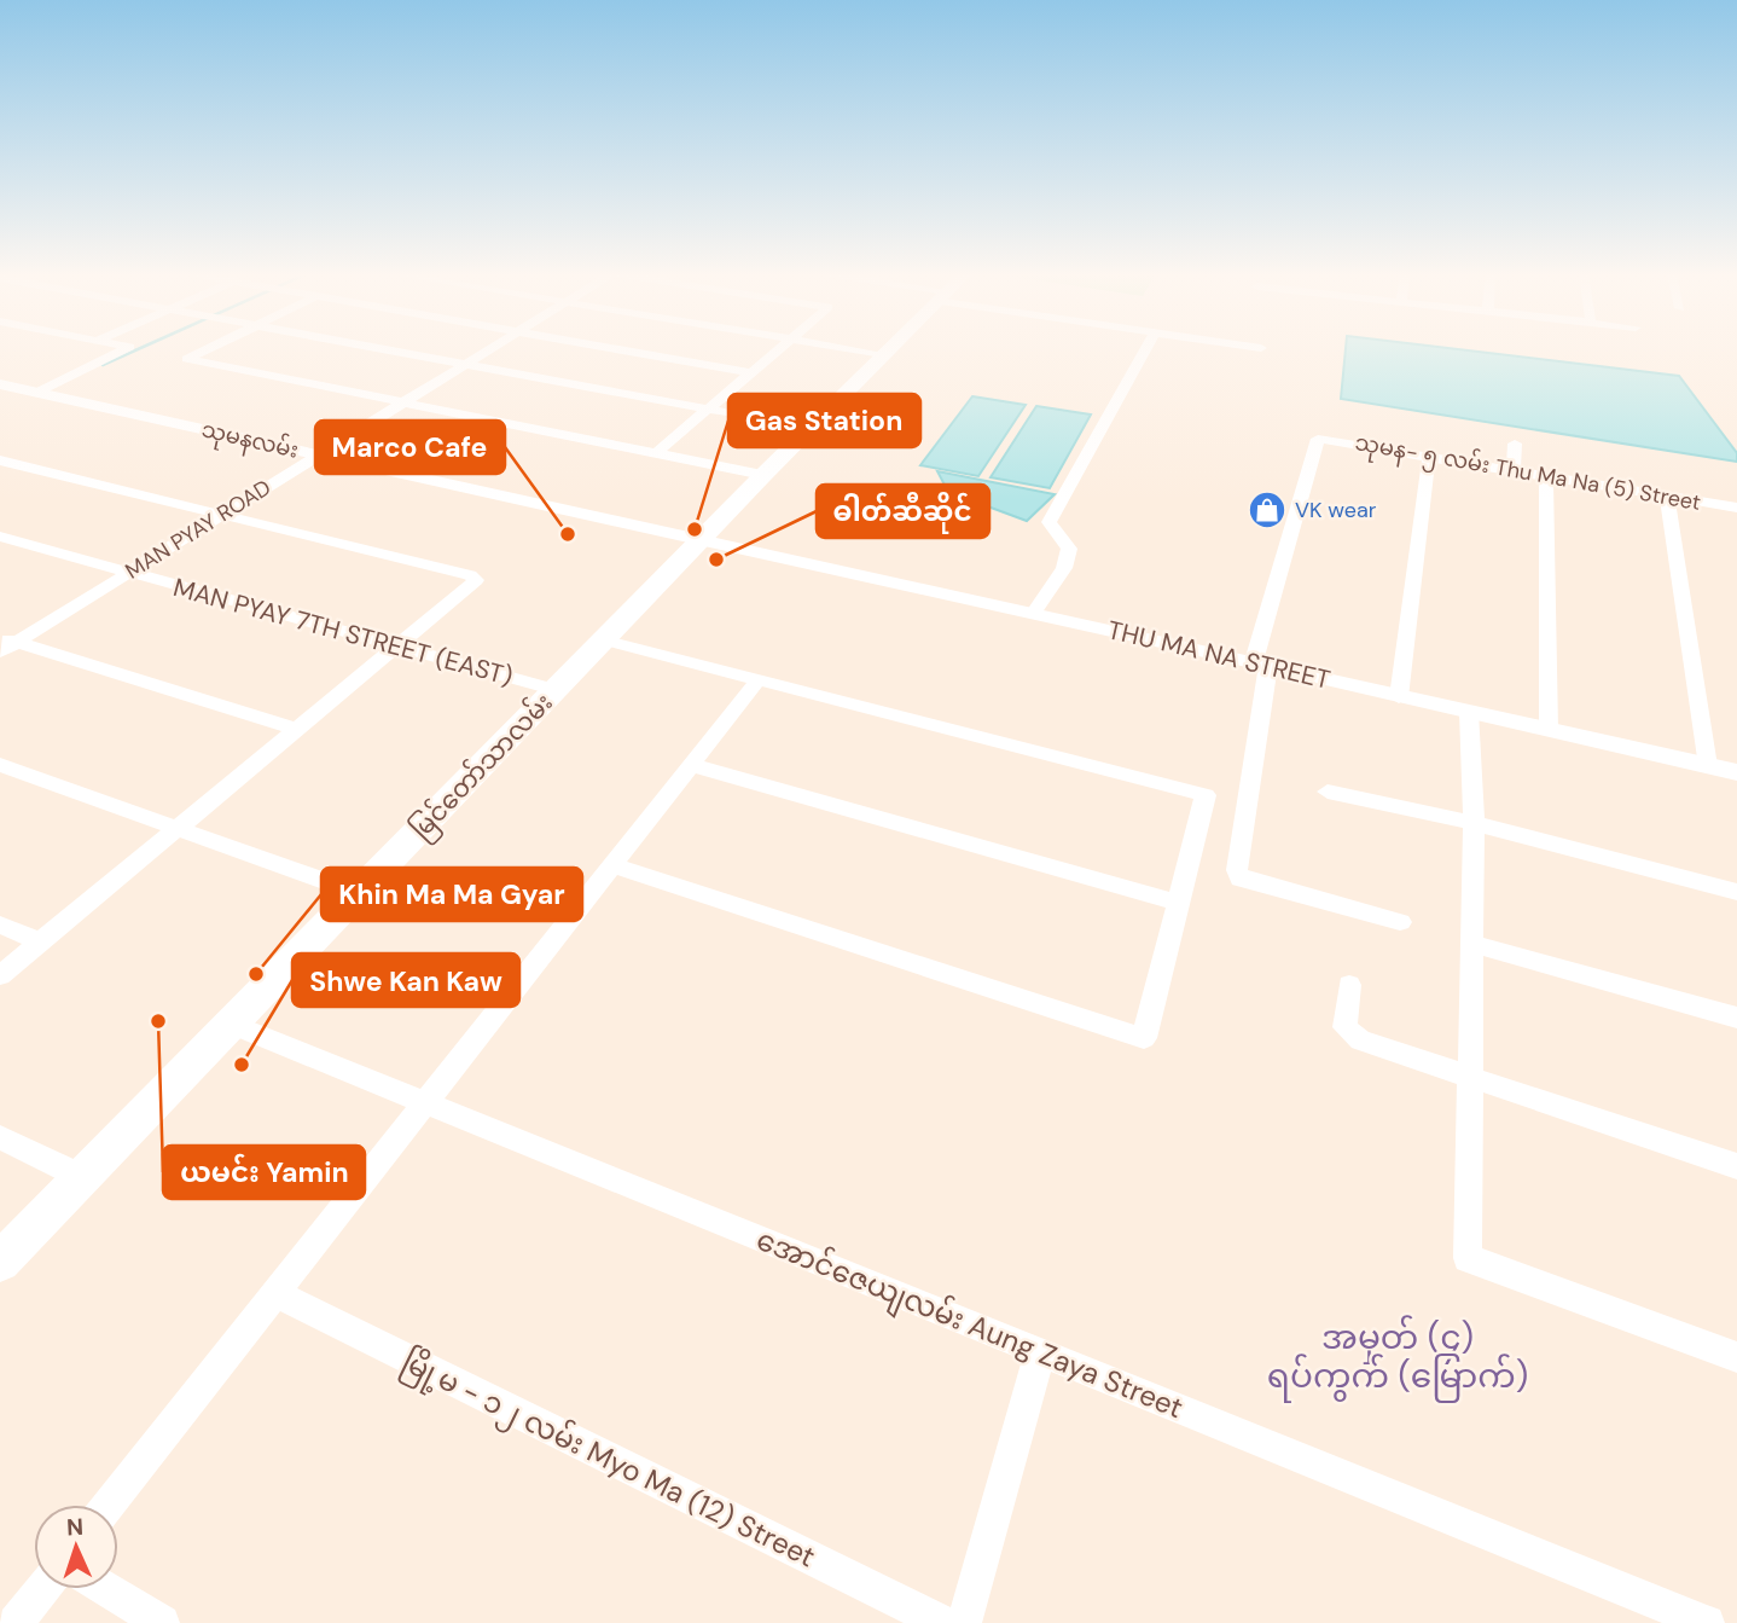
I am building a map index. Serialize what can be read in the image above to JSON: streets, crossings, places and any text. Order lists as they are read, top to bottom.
{
  "streets": {
    "main road": ["မြင်တော်သာလမ်း"],
    "street": [
      "သုမနလမ်း",
      "သုမန- ၅ လမ်း Thu Ma Na (5) Street",
      "MAN PYAY ROAD",
      "MAN PYAY 7TH STREET (EAST)",
      "THU MA NA STREET",
      "အောင်ဇေယျလမ်း Aung Zaya Street",
      "မြို့မ - ၁၂ လမ်း Myo Ma (12) Street"
    ]
  },
  "crossings": [
    ["သုမနလမ်း", "MAN PYAY ROAD"],
    ["သုမနလမ်း", "THU MA NA STREET"],
    ["သုမနလမ်း", "မြင်တော်သာလမ်း"],
    ["သုမန- ၅ လမ်း Thu Ma Na (5) Street", "THU MA NA STREET"],
    ["MAN PYAY ROAD", "MAN PYAY 7TH STREET (EAST)"],
    ["MAN PYAY 7TH STREET (EAST)", "မြင်တော်သာလမ်း"],
    ["THU MA NA STREET", "မြင်တော်သာလမ်း"],
    ["မြင်တော်သာလမ်း", "အောင်ဇေယျလမ်း Aung Zaya Street"]
  ],
  "districts": ["အမှတ် (၄) ရပ်ကွက် (မြောက်)"],
  "places": {
    "shop": ["VK wear"],
    "other": [
      "Gas Station",
      "Marco Cafe",
      "ဓါတ်ဆီဆိုင်",
      "Khin Ma Ma Gyar",
      "ယမင်း Yamin",
      "Shwe Kan Kaw"
    ]
  },
  "north": "top"
}
